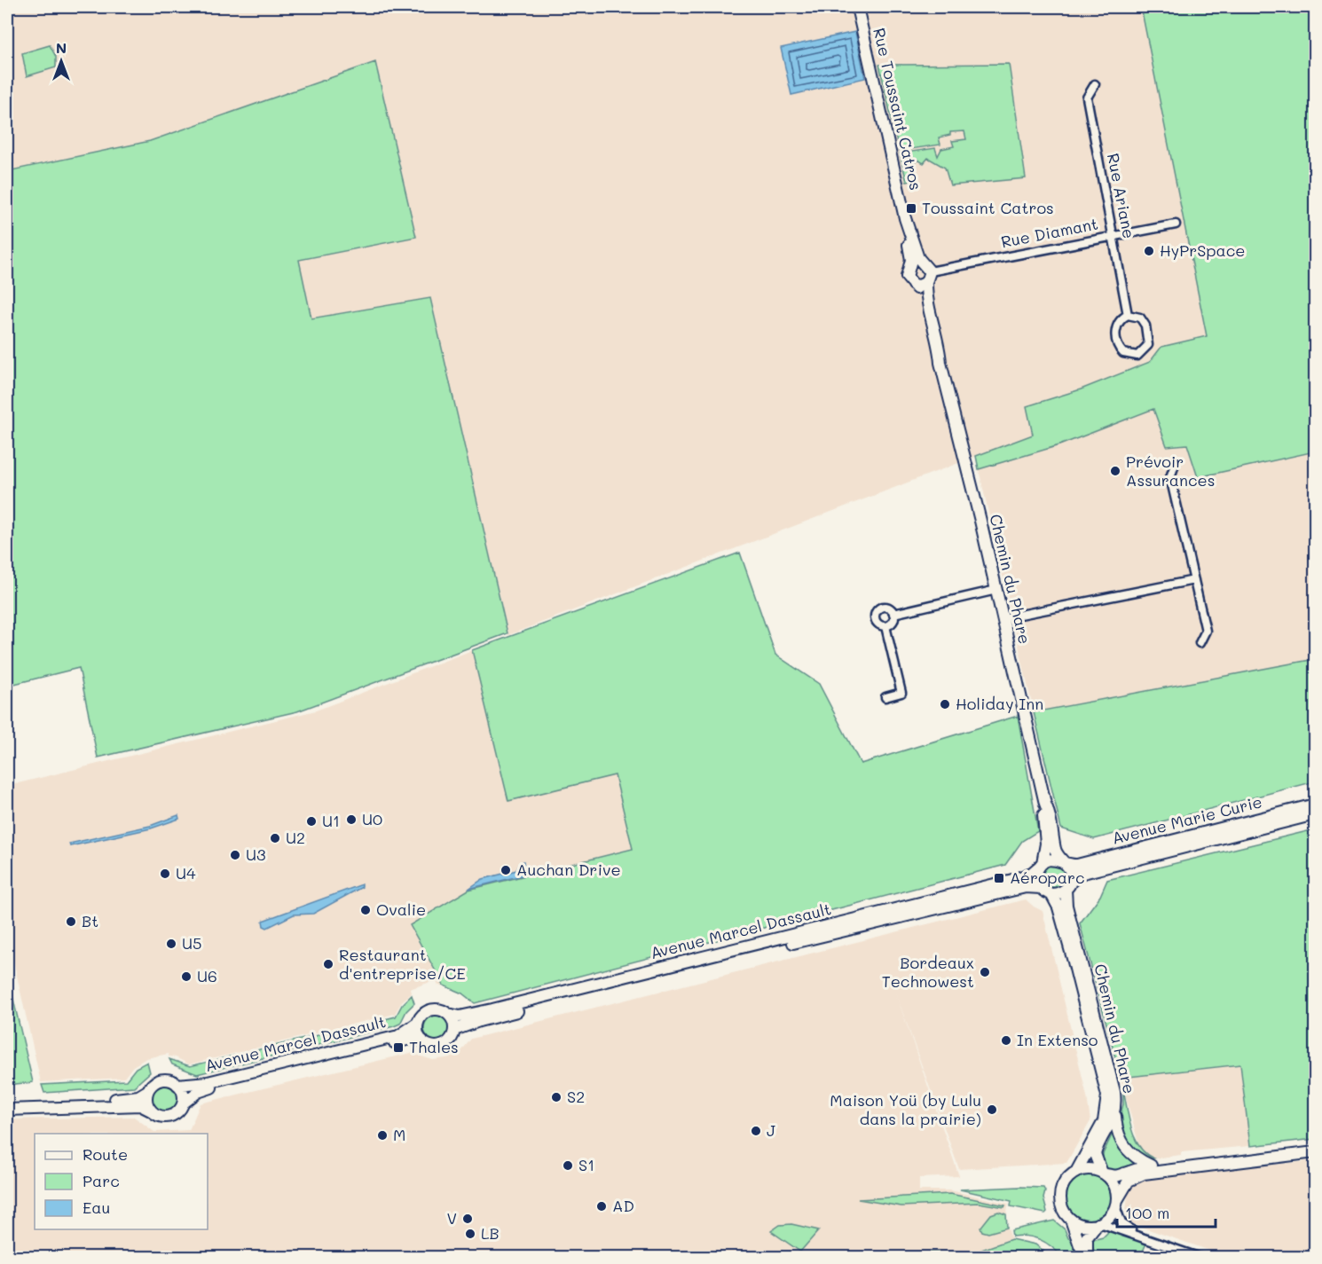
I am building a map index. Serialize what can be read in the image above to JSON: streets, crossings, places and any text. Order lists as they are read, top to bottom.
{
  "streets": {
    "main road": [
      "Rue Toussaint Catros",
      "Chemin du Phare",
      "Avenue Marie Curie",
      "Avenue Marcel Dassault"
    ],
    "street": ["Rue Ariane", "Rue Diamant"]
  },
  "crossings": [
    ["Rue Toussaint Catros", "Rue Diamant"],
    ["Rue Toussaint Catros", "Chemin du Phare"],
    ["Rue Ariane", "Rue Diamant"],
    ["Rue Diamant", "Chemin du Phare"],
    ["Chemin du Phare", "Avenue Marie Curie"],
    ["Chemin du Phare", "Avenue Marcel Dassault"],
    ["Avenue Marie Curie", "Avenue Marcel Dassault"]
  ],
  "places": {
    "transit": ["Toussaint Catros", "Aéroparc", "Thales"],
    "other": [
      "HyPrSpace",
      "Prévoir Assurances",
      "Holiday Inn",
      "U0",
      "U1",
      "U2",
      "U3",
      "Auchan Drive",
      "U4",
      "Ovalie",
      "Bt",
      "U5",
      "Restaurant d'entreprise/CE",
      "Bordeaux Technowest",
      "U6",
      "In Extenso",
      "S2",
      "Maison Yoü (by Lulu dans la prairie)",
      "J",
      "M",
      "S1",
      "AD",
      "V",
      "LB"
    ]
  },
  "legend": ["Route", "Parc", "Eau"],
  "scale_bar": "100 m",
  "north": "top"
}
